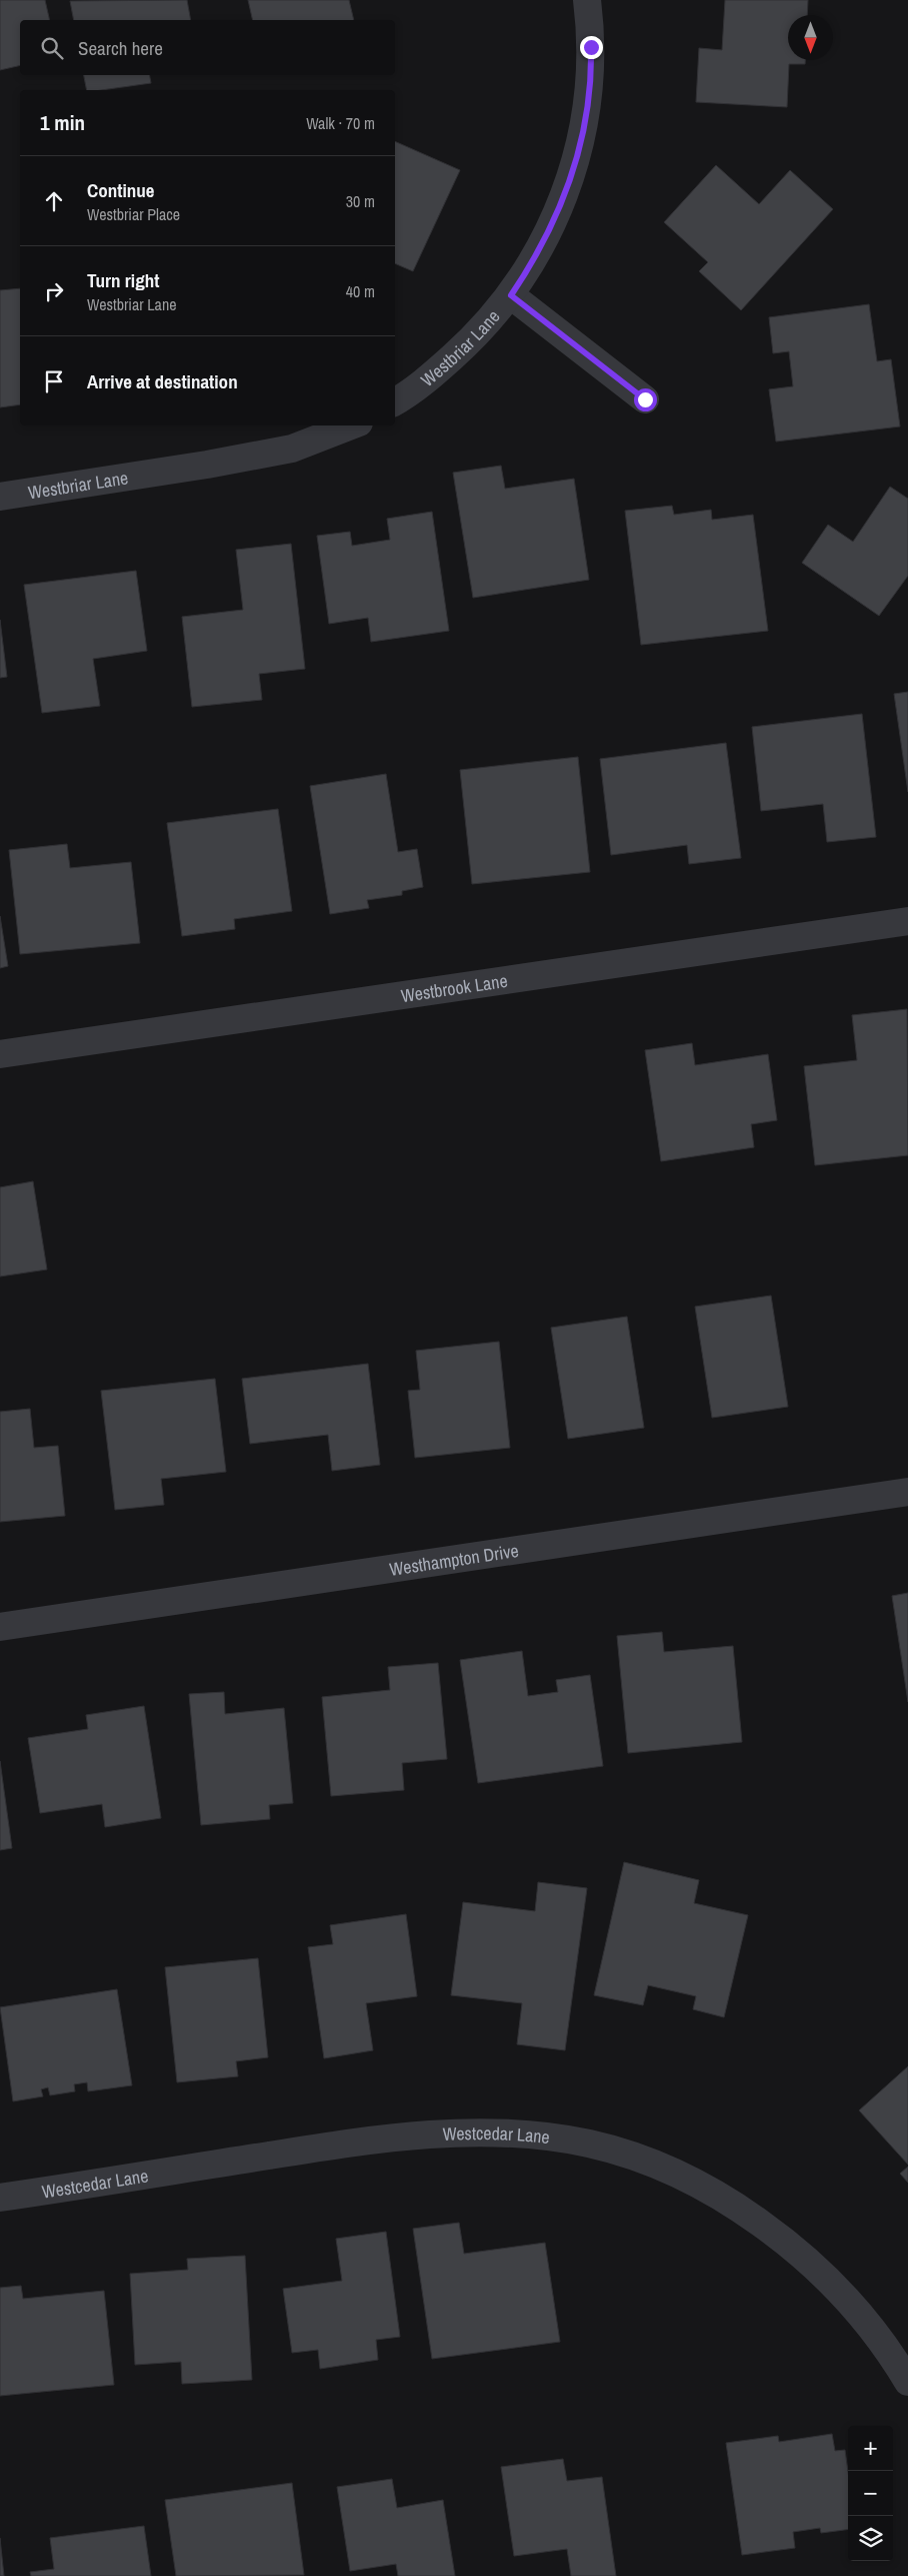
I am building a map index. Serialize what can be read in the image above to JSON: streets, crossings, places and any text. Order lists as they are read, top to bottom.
{
  "streets": {
    "street": [
      "Westbriar Lane",
      "Westbrook Lane",
      "Westhampton Drive",
      "Westcedar Lane"
    ]
  },
  "north": "bottom",
  "page": {
    "search": "Search here",
    "heading": ["1 min", "Walk · 70 m"],
    "list": [
      ["Continue", "Westbriar Place", "30 m"],
      ["Turn right", "Westbriar Lane", "40 m"],
      "Arrive at destination"
    ],
    "map_buttons": ["+", "−"]
  }
}
